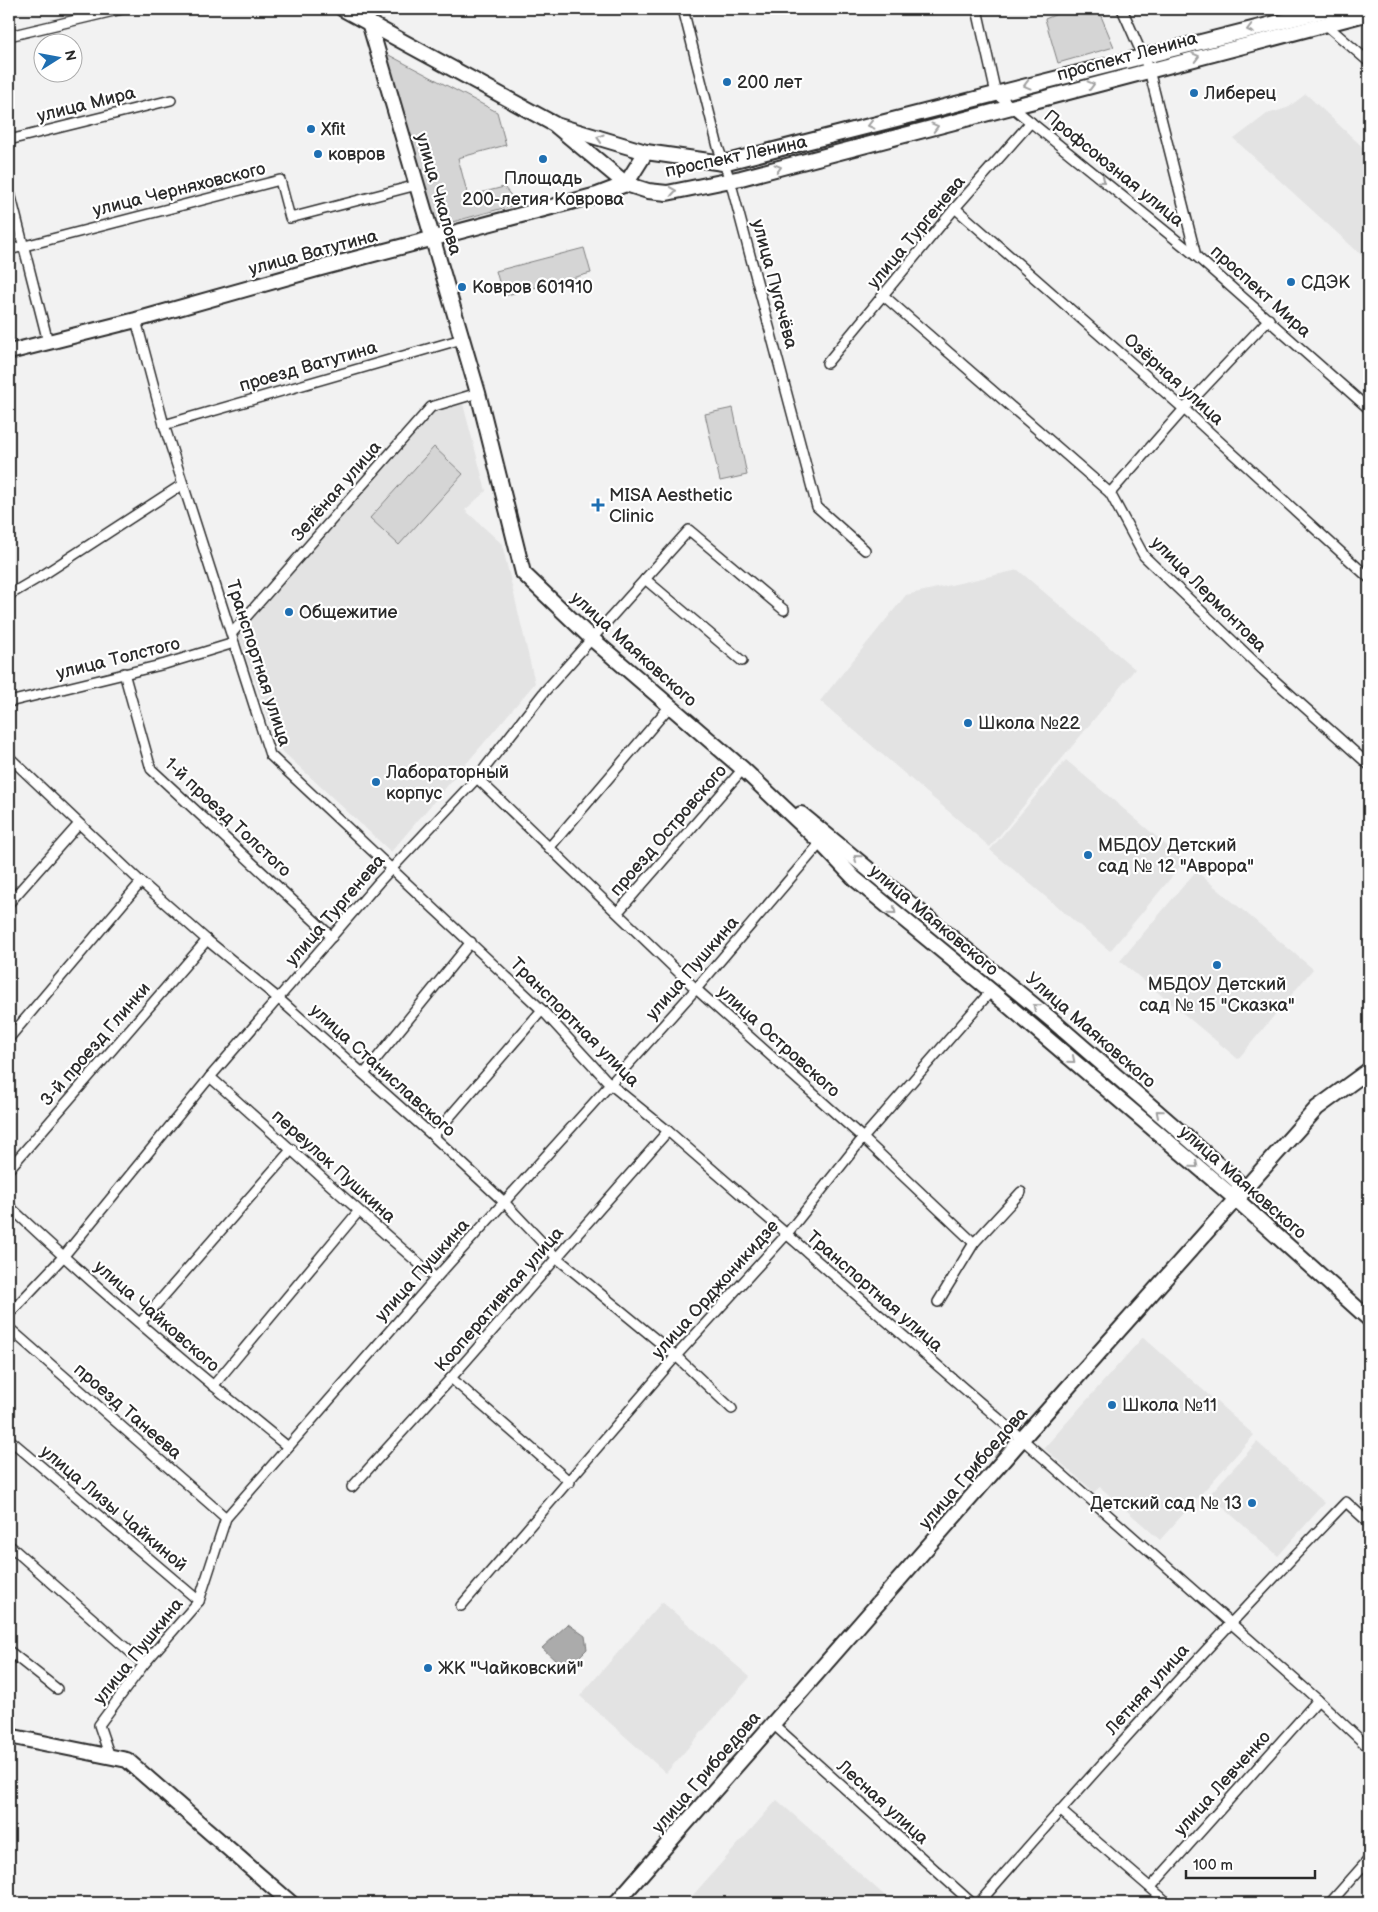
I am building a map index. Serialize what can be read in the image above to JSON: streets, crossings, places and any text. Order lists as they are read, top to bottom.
{
  "streets": {
    "street": [
      "проспект Ленина",
      "улица Мира",
      "Профсоюзная улица",
      "улица Черняховского",
      "улица Чкалова",
      "улица Тургенева",
      "улица Ватутина",
      "улица Пугачёва",
      "проспект Мира",
      "проезд Ватутина",
      "Озёрная улица",
      "Зелёная улица",
      "улица Лермонтова",
      "улица Маяковского",
      "улица Толстого",
      "Транспортная улица",
      "1-й проезд Толстого",
      "проезд Островского",
      "улица Пушкина",
      "Улица Маяковского",
      "улица Островского",
      "3-й проезд Глинки",
      "улица Станиславского",
      "переулок Пушкина",
      "улица Орджоникидзе",
      "Кооперативная улица",
      "улица Чайковского",
      "проезд Танеева",
      "улица Грибоедова",
      "улица Лизы Чайкиной",
      "Летняя улица",
      "улица Левченко",
      "Лесная улица"
    ]
  },
  "crossings": [
    ["проспект Ленина", "Профсоюзная улица"],
    ["проспект Ленина", "улица Ватутина"],
    ["проспект Ленина", "улица Пугачёва"],
    ["проспект Ленина", "проспект Мира"],
    ["Профсоюзная улица", "улица Тургенева"],
    ["Профсоюзная улица", "проспект Мира"],
    ["улица Черняховского", "улица Чкалова"],
    ["улица Чкалова", "улица Ватутина"],
    ["улица Чкалова", "проезд Ватутина"],
    ["улица Чкалова", "Зелёная улица"],
    ["улица Чкалова", "улица Маяковского"],
    ["улица Тургенева", "Озёрная улица"],
    ["улица Тургенева", "улица Лермонтова"],
    ["улица Тургенева", "улица Маяковского"],
    ["улица Тургенева", "Транспортная улица"],
    ["улица Тургенева", "1-й проезд Толстого"],
    ["улица Тургенева", "улица Островского"],
    ["улица Тургенева", "улица Станиславского"],
    ["улица Тургенева", "переулок Пушкина"],
    ["улица Тургенева", "улица Чайковского"],
    ["улица Ватутина", "Транспортная улица"],
    ["проезд Ватутина", "Транспортная улица"],
    ["Зелёная улица", "Транспортная улица"],
    ["улица Маяковского", "проезд Островского"],
    ["улица Маяковского", "улица Пушкина"],
    ["улица Маяковского", "Улица Маяковского"],
    ["улица Маяковского", "улица Орджоникидзе"],
    ["улица Маяковского", "улица Грибоедова"],
    ["улица Толстого", "Транспортная улица"],
    ["улица Толстого", "1-й проезд Толстого"],
    ["Транспортная улица", "улица Пушкина"],
    ["Транспортная улица", "улица Орджоникидзе"],
    ["Транспортная улица", "Кооперативная улица"],
    ["Транспортная улица", "улица Грибоедова"],
    ["Транспортная улица", "Летняя улица"],
    ["Транспортная улица", "улица Левченко"],
    ["проезд Островского", "улица Островского"],
    ["улица Пушкина", "Улица Маяковского"],
    ["улица Пушкина", "улица Островского"],
    ["улица Пушкина", "улица Станиславского"],
    ["улица Пушкина", "переулок Пушкина"],
    ["улица Пушкина", "улица Чайковского"],
    ["улица Пушкина", "проезд Танеева"],
    ["улица Пушкина", "улица Лизы Чайкиной"],
    ["Улица Маяковского", "улица Грибоедова"],
    ["улица Островского", "улица Орджоникидзе"],
    ["3-й проезд Глинки", "улица Станиславского"],
    ["улица Станиславского", "улица Орджоникидзе"],
    ["улица Станиславского", "Кооперативная улица"],
    ["улица Грибоедова", "Лесная улица"]
  ],
  "one_way": ["Профсоюзная улица", "улица Маяковского", "Улица Маяковского"],
  "places": {
    "other": [
      "200 лет",
      "Либерец",
      "Xfit",
      "ковров",
      "Площадь 200-летия Коврова",
      "СДЭК",
      "Ковров 601910",
      "Общежитие",
      "Школа №22",
      "Лабораторный корпус",
      "МБДОУ Детский сад № 12 \"Аврора\"",
      "МБДОУ Детский сад № 15 \"Сказка\"",
      "Школа №11",
      "Детский сад № 13",
      "ЖК \"Чайковский\""
    ],
    "health": ["MISA Aesthetic Clinic"]
  },
  "scale_bar": "100 m",
  "north": "right"
}
